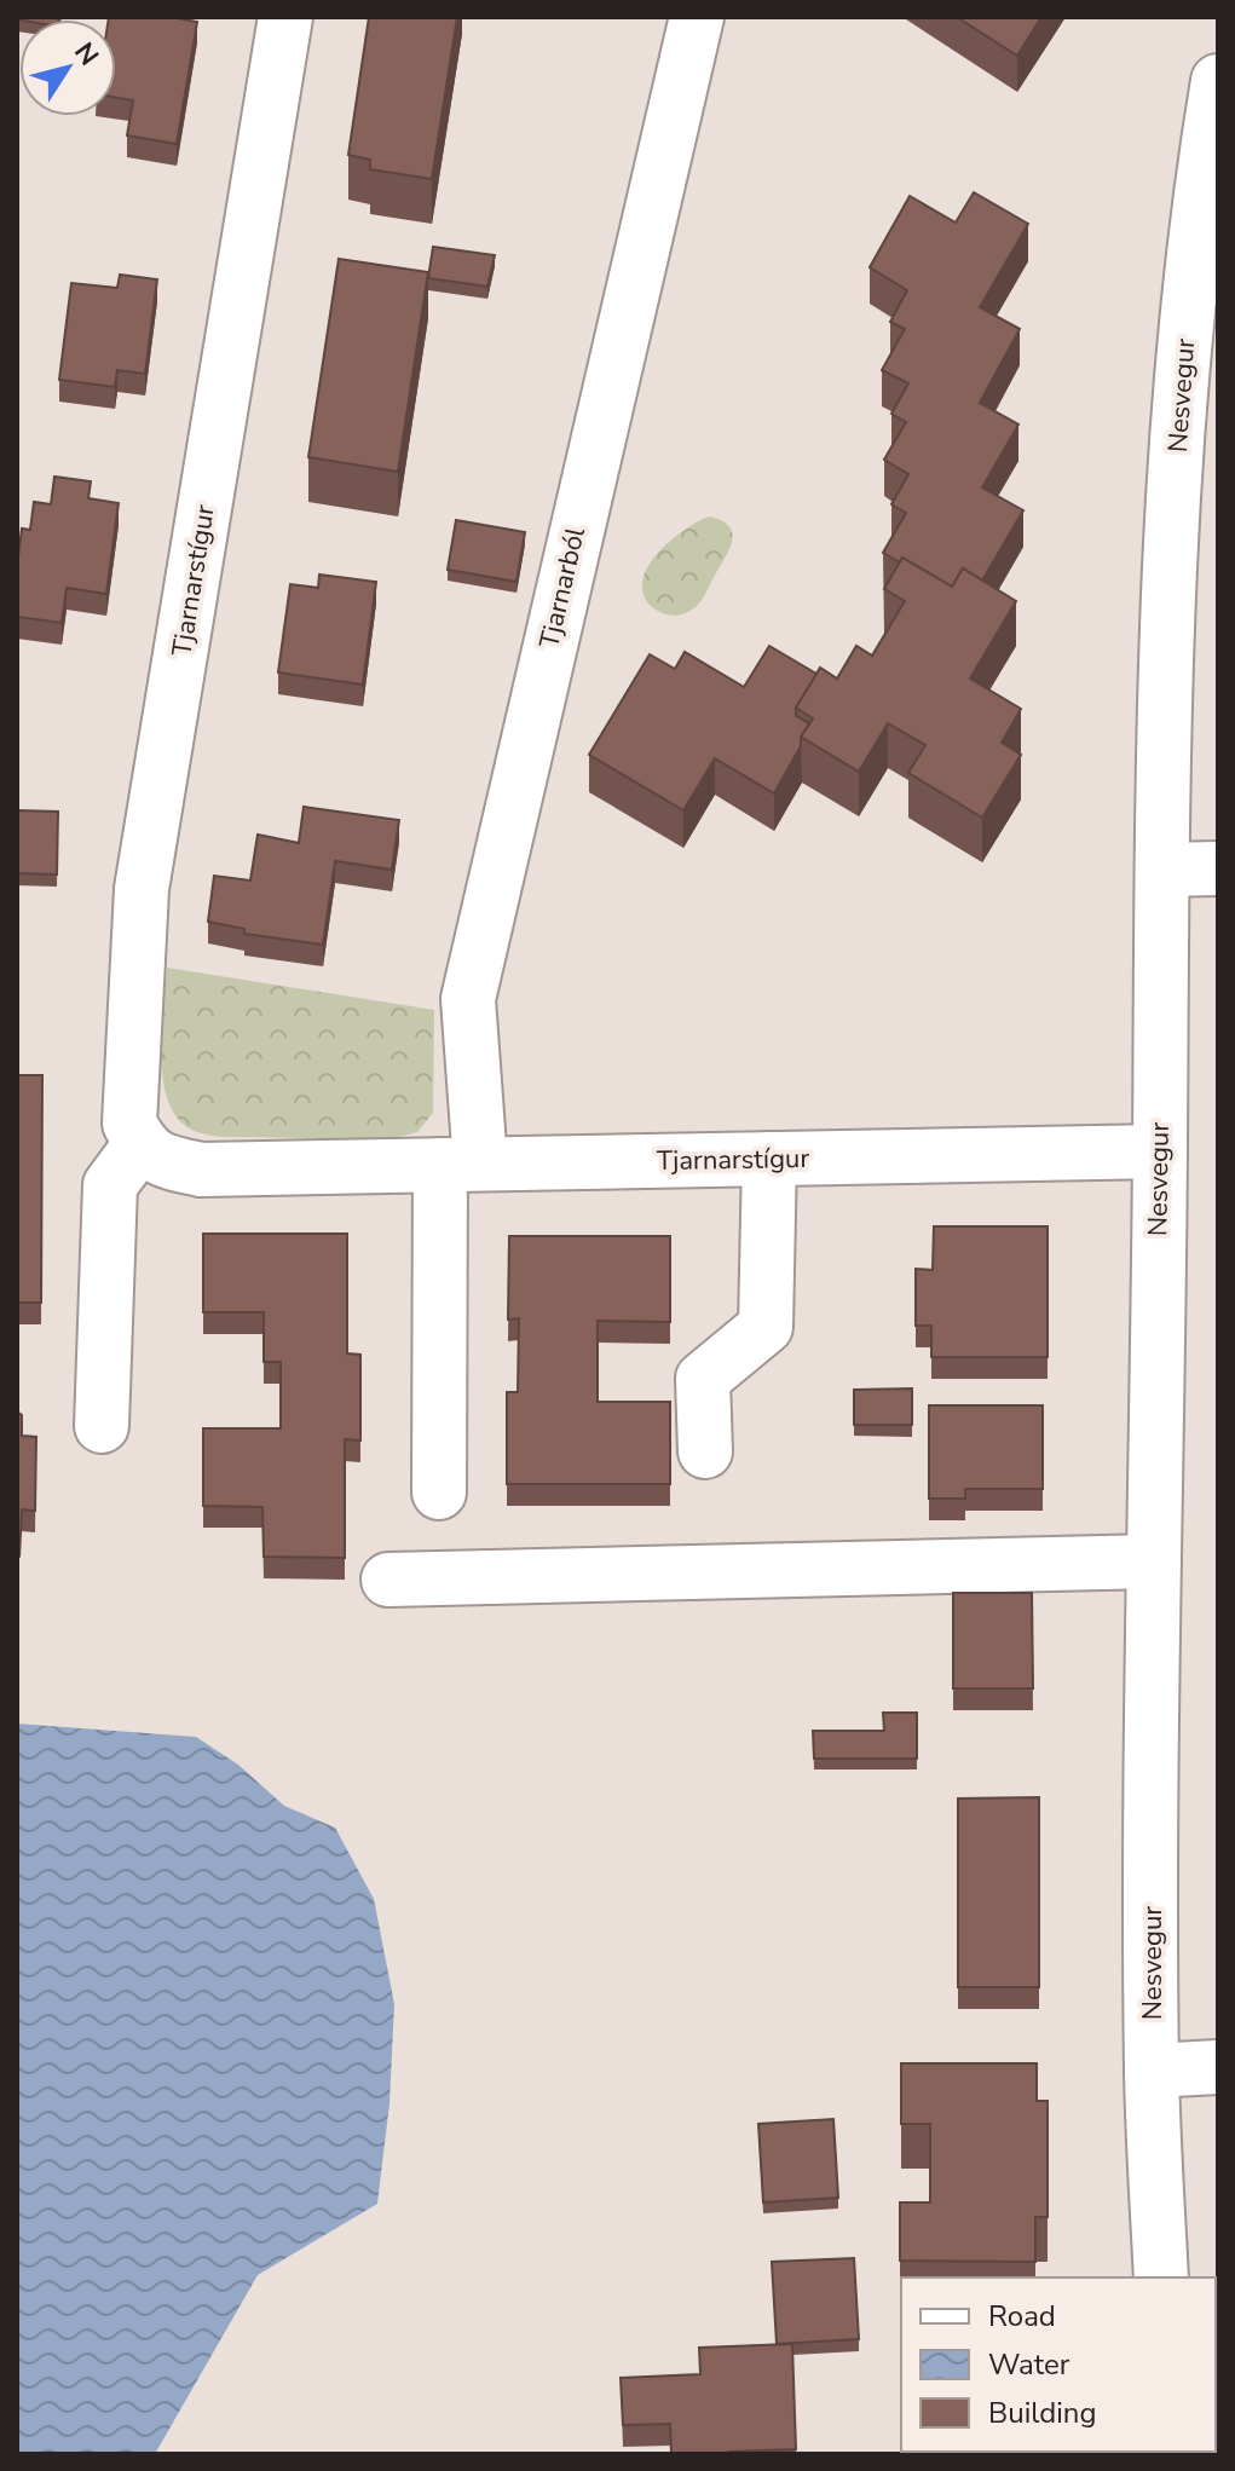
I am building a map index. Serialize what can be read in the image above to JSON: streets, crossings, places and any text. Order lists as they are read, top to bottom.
{
  "streets": {
    "street": ["Nesvegur", "Tjarnarstígur", "Tjarnarból"]
  },
  "crossings": [
    ["Nesvegur", "Tjarnarstígur"],
    ["Tjarnarstígur", "Tjarnarból"]
  ],
  "legend": ["Road", "Water", "Building"],
  "north": "top right"
}
